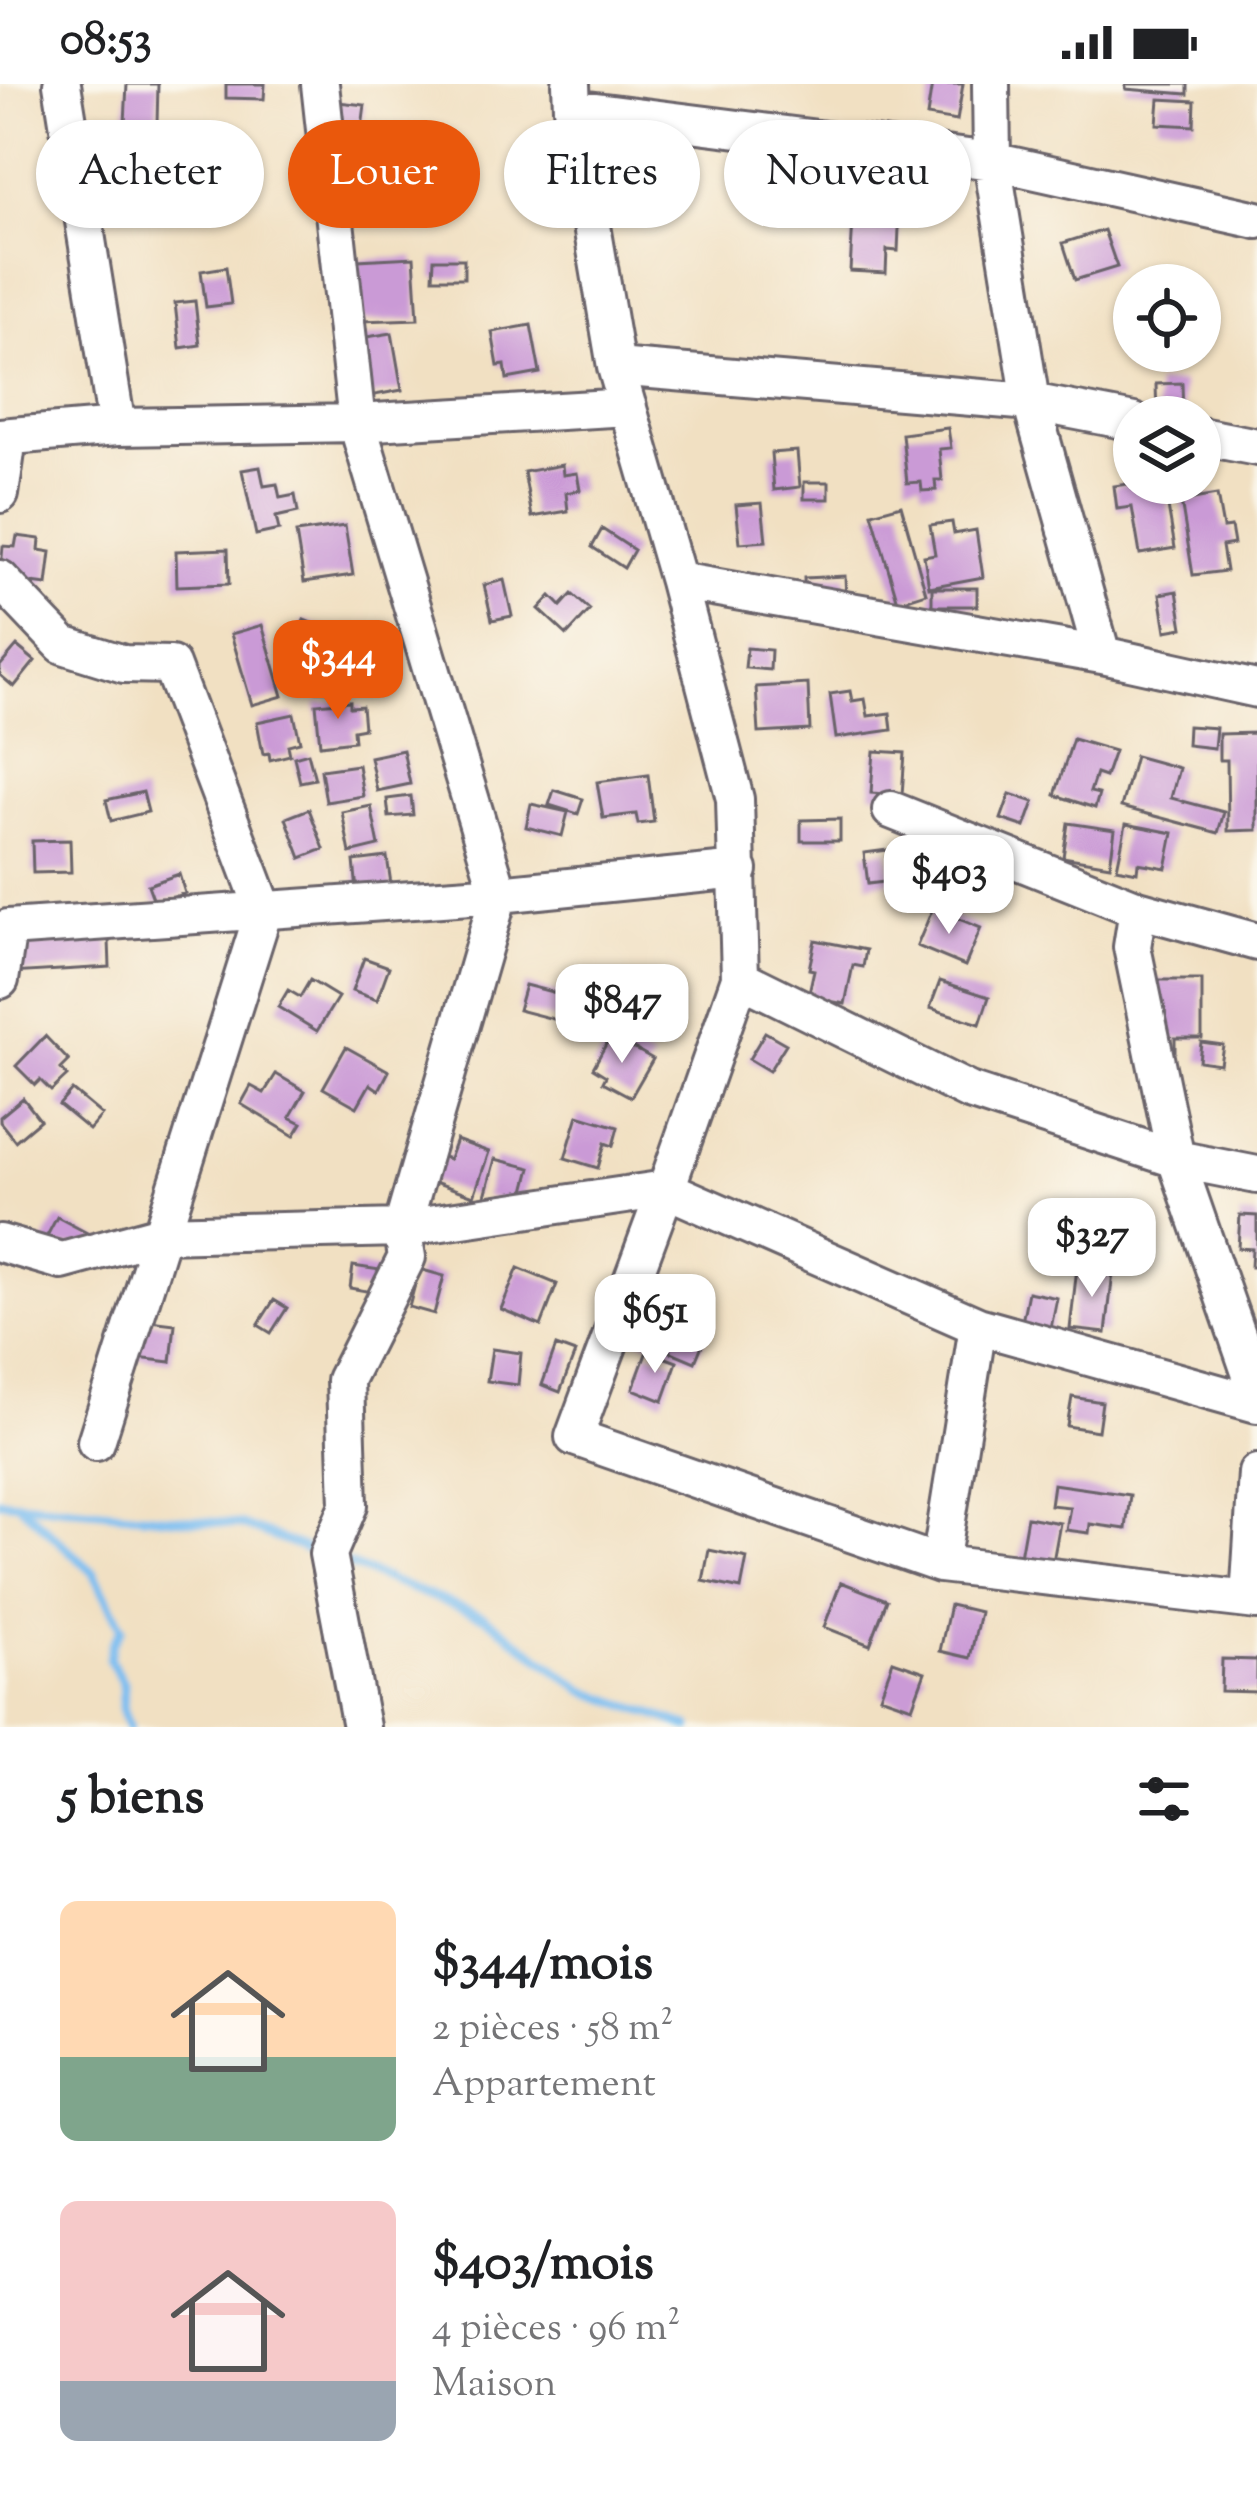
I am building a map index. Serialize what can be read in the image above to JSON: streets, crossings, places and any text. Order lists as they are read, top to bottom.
{
  "page": {
    "status": "08:53",
    "chip": [
      "Acheter",
      "Louer",
      "Filtres",
      "Nouveau"
    ],
    "price": [
      "$344",
      "$403",
      "$847",
      "$327",
      "$651"
    ],
    "heading": "5 biens",
    "list": [
      {
        "name": "$344/mois",
        "note": "2 pièces · 58 m² · Appartement"
      },
      {
        "name": "$403/mois",
        "note": "4 pièces · 96 m² · Maison"
      }
    ]
  }
}
